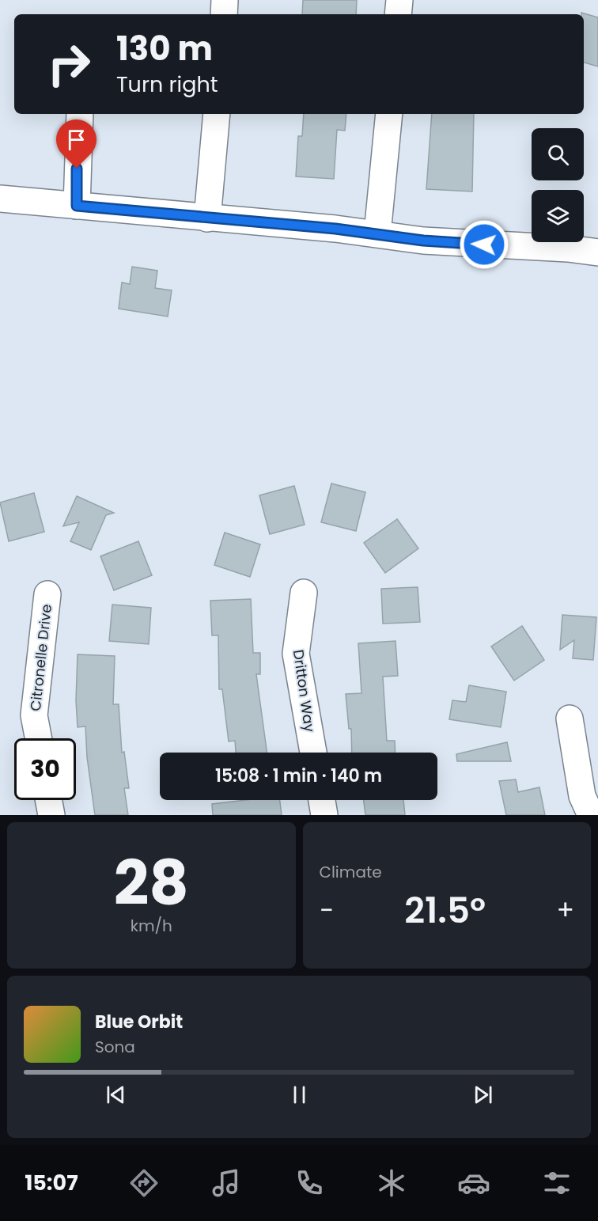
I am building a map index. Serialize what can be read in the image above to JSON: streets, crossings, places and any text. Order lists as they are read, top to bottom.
{
  "streets": {
    "street": ["Citronelle Drive", "Dritton Way"]
  },
  "page": {
    "turn": ["130 m", "Turn right"],
    "limit": "30",
    "trip": "15:08 · 1 min · 140 m",
    "tile": [
      ["28", "km/h"],
      "Climate"
    ],
    "heat": ["−", "21.5°", "+"],
    "song": ["Blue Orbit", "Sona"],
    "tabs": "15:07"
  }
}
